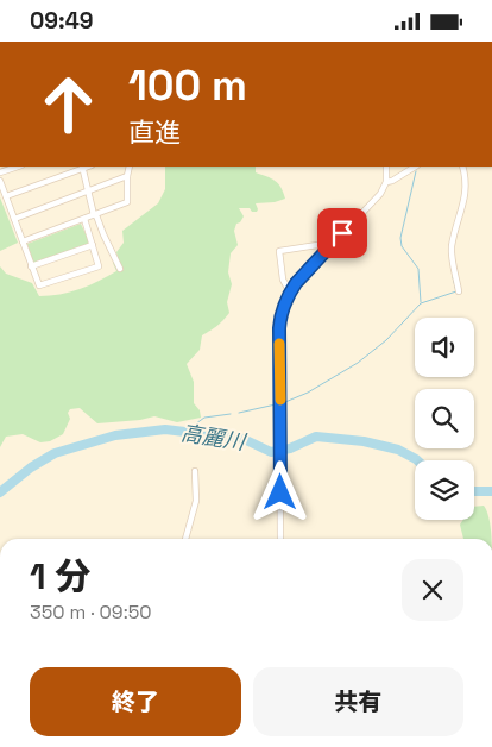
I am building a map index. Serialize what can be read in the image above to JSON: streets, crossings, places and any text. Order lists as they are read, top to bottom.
{
  "water": ["高麗川"],
  "page": {
    "status": "09:49",
    "turn": ["100 m", "直進"],
    "heading": ["1 分", "350 m · 09:50"],
    "buttons": ["終了", "共有"]
  }
}
